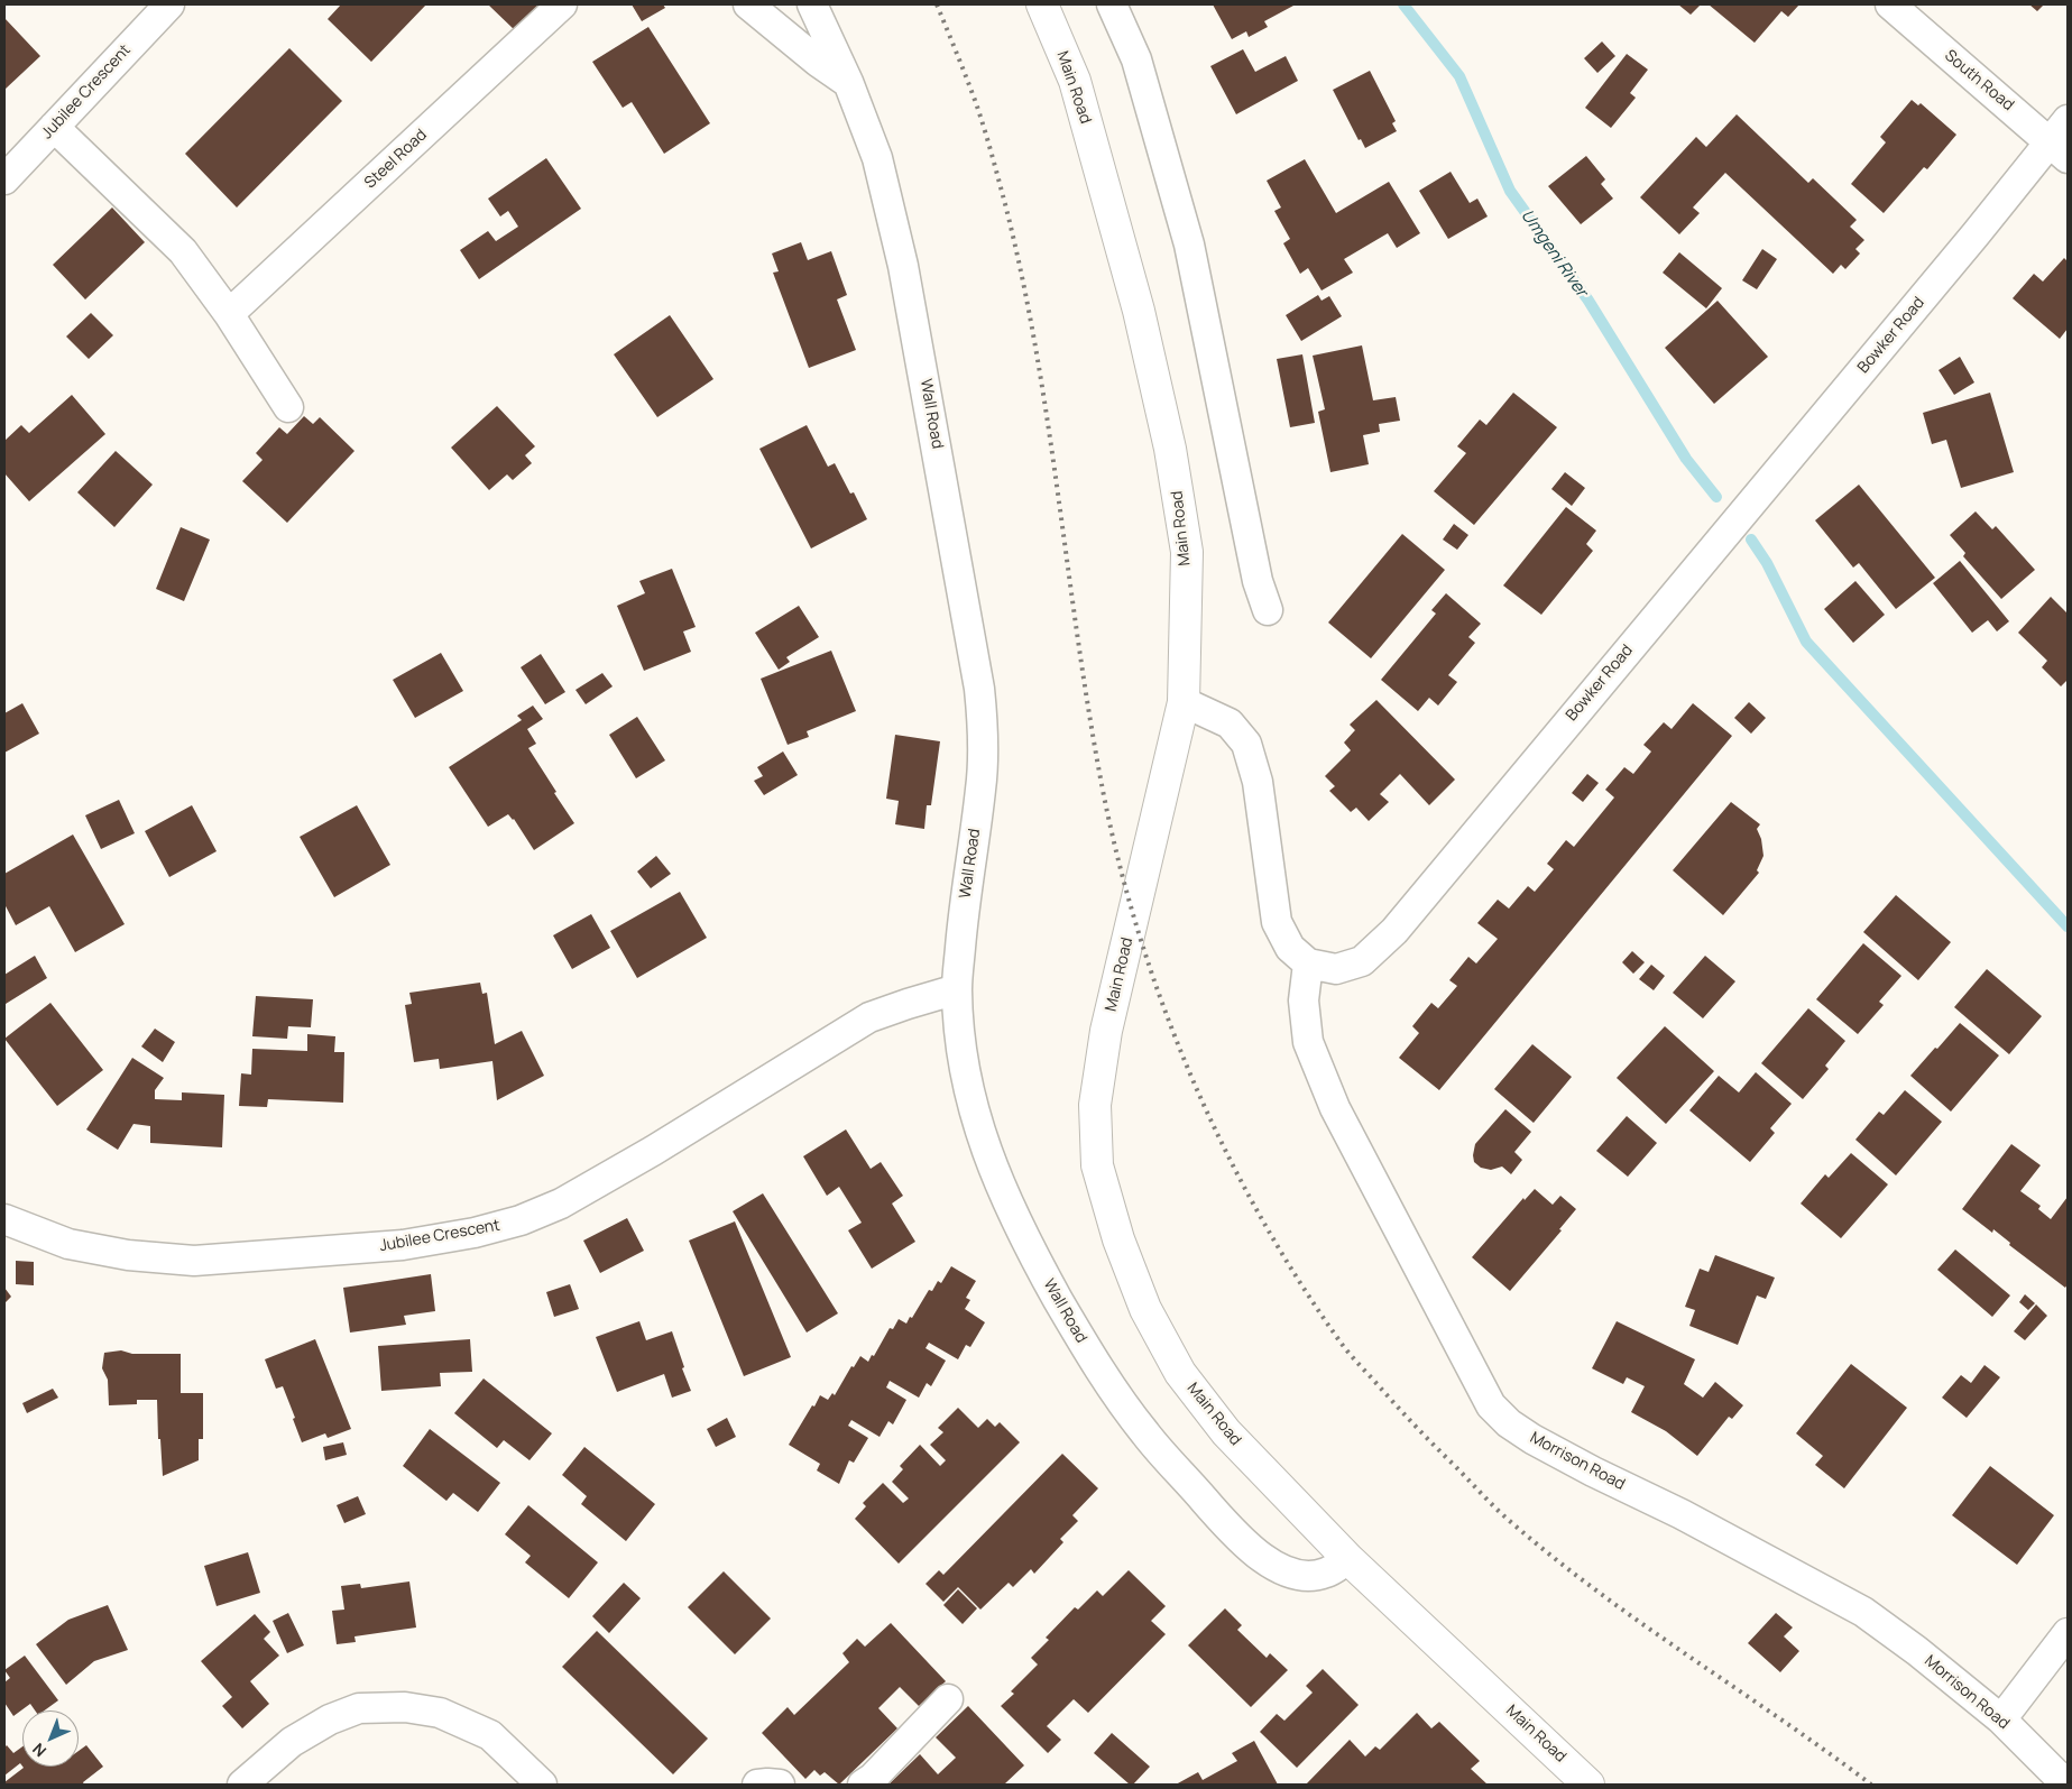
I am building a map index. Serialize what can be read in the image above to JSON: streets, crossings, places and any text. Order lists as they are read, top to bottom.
{
  "streets": {
    "main road": ["Main Road"],
    "street": [
      "South Road",
      "Jubilee Crescent",
      "Steel Road",
      "Bowker Road",
      "Wall Road",
      "Morrison Road"
    ]
  },
  "crossings": [
    ["South Road", "Bowker Road"],
    ["Main Road", "Wall Road"],
    ["Jubilee Crescent", "Wall Road"],
    ["Bowker Road", "Morrison Road"]
  ],
  "water": ["Umgeni River"],
  "north": "bottom left"
}
